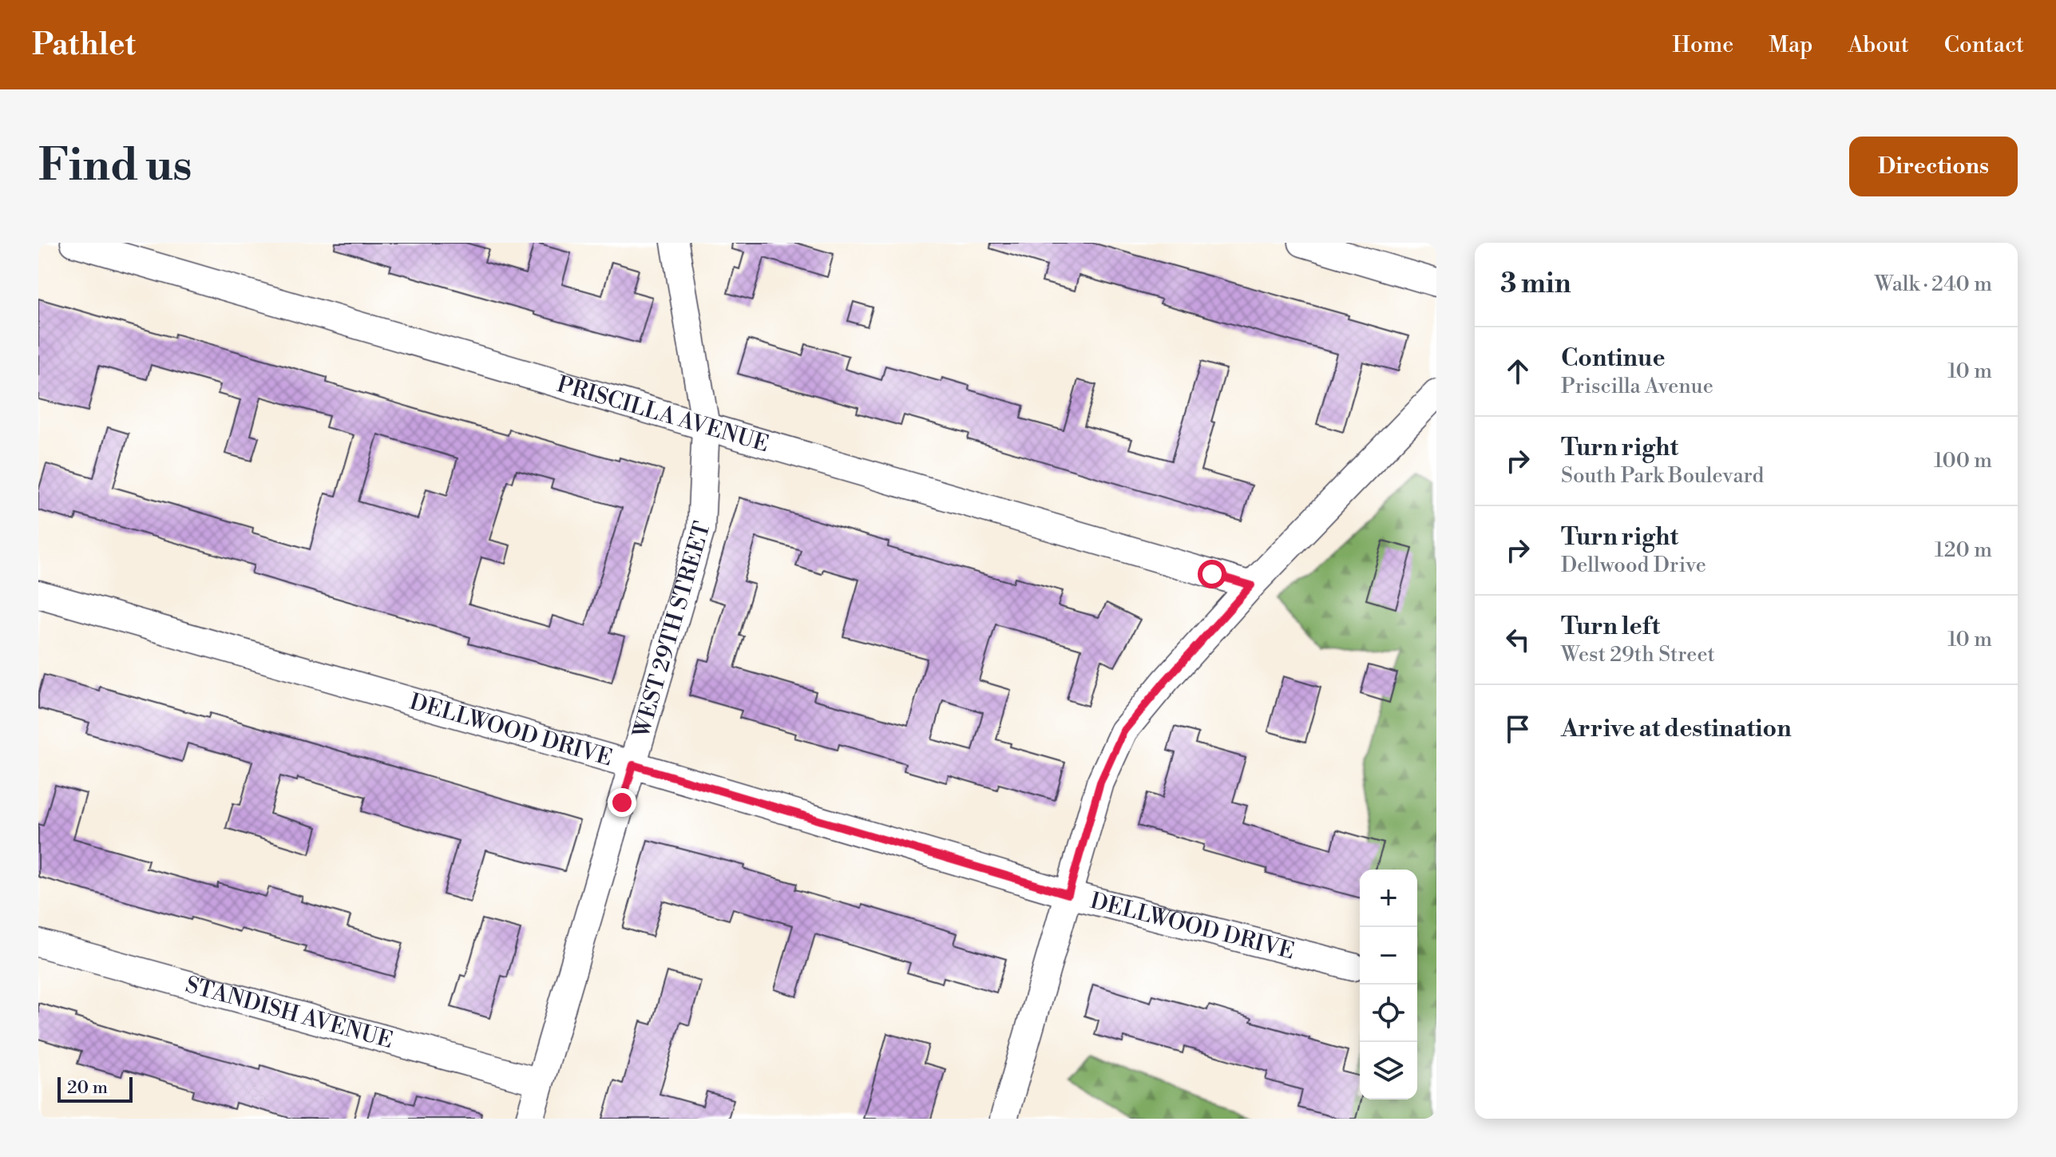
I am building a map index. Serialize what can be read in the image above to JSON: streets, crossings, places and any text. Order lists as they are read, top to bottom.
{
  "streets": {
    "street": [
      "PRISCILLA AVENUE",
      "WEST 29TH STREET",
      "DELLWOOD DRIVE",
      "STANDISH AVENUE"
    ]
  },
  "crossings": [
    ["PRISCILLA AVENUE", "WEST 29TH STREET"],
    ["WEST 29TH STREET", "DELLWOOD DRIVE"],
    ["WEST 29TH STREET", "STANDISH AVENUE"]
  ],
  "scale_bar": "20 m",
  "page": {
    "header": "Pathlet",
    "nav": [
      "Home",
      "Map",
      "About",
      "Contact"
    ],
    "buttons": "Directions",
    "title": "Find us",
    "heading": ["3 min", "Walk · 240 m"],
    "list": [
      ["Continue", "Priscilla Avenue", "10 m"],
      ["Turn right", "South Park Boulevard", "100 m"],
      ["Turn right", "Dellwood Drive", "120 m"],
      ["Turn left", "West 29th Street", "10 m"],
      "Arrive at destination"
    ],
    "map_buttons": ["+", "−"],
    "scale": "20 m"
  }
}
